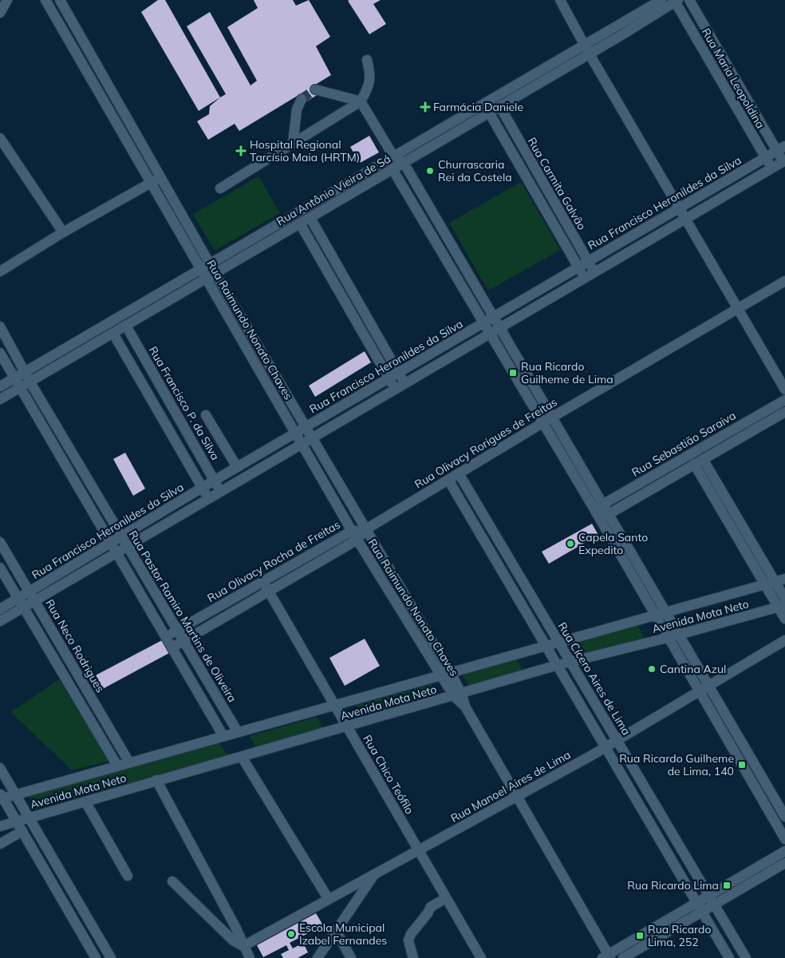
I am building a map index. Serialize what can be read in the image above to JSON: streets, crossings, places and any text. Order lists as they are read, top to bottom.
{
  "streets": {
    "street": [
      "Rua Maria Leopoldina",
      "Rua Carmita Galvão",
      "Rua Antônio Vieira de Sá",
      "Rua Francisco Heronildes da Silva",
      "Rua Raimundo Nonato Chaves",
      "Rua Francisco P. da Silva",
      "Rua Olivacy Rorigues de Freitas",
      "Rua Sebastião Saraiva",
      "Rua Olivacy Rocha de Freitas",
      "Rua Pastor Ramiro Martins de Oliveira",
      "Avenida Mota Neto",
      "Rua Neco Rodrigues",
      "Rua Cícero Aires de Lima",
      "Rua Chico Teófilo",
      "Rua Manoel Aires de Lima"
    ]
  },
  "crossings": [
    ["Rua Maria Leopoldina", "Rua Antônio Vieira de Sá"],
    ["Rua Maria Leopoldina", "Rua Francisco Heronildes da Silva"],
    ["Rua Carmita Galvão", "Rua Antônio Vieira de Sá"],
    ["Rua Carmita Galvão", "Rua Francisco Heronildes da Silva"],
    ["Rua Antônio Vieira de Sá", "Rua Raimundo Nonato Chaves"],
    ["Rua Antônio Vieira de Sá", "Rua Francisco P. da Silva"],
    ["Rua Antônio Vieira de Sá", "Rua Pastor Ramiro Martins de Oliveira"],
    ["Rua Francisco Heronildes da Silva", "Rua Raimundo Nonato Chaves"],
    ["Rua Francisco Heronildes da Silva", "Rua Francisco P. da Silva"],
    ["Rua Francisco Heronildes da Silva", "Rua Pastor Ramiro Martins de Oliveira"],
    ["Rua Francisco Heronildes da Silva", "Rua Neco Rodrigues"],
    ["Rua Raimundo Nonato Chaves", "Rua Olivacy Rorigues de Freitas"],
    ["Rua Raimundo Nonato Chaves", "Rua Olivacy Rocha de Freitas"],
    ["Rua Raimundo Nonato Chaves", "Avenida Mota Neto"],
    ["Rua Raimundo Nonato Chaves", "Rua Manoel Aires de Lima"],
    ["Rua Olivacy Rorigues de Freitas", "Rua Olivacy Rocha de Freitas"],
    ["Rua Olivacy Rorigues de Freitas", "Rua Cícero Aires de Lima"],
    ["Rua Olivacy Rocha de Freitas", "Rua Pastor Ramiro Martins de Oliveira"],
    ["Rua Olivacy Rocha de Freitas", "Rua Chico Teófilo"],
    ["Rua Pastor Ramiro Martins de Oliveira", "Avenida Mota Neto"],
    ["Avenida Mota Neto", "Rua Neco Rodrigues"],
    ["Avenida Mota Neto", "Rua Cícero Aires de Lima"],
    ["Avenida Mota Neto", "Rua Chico Teófilo"],
    ["Rua Cícero Aires de Lima", "Rua Manoel Aires de Lima"],
    ["Rua Chico Teófilo", "Rua Manoel Aires de Lima"]
  ],
  "places": {
    "health": ["Farmácia Daniele", "Hospital Regional Tarcísio Maia (HRTM)"],
    "other": [
      "Churrascaria Rei da Costela",
      "Capela Santo Expedito",
      "Cantina Azul",
      "Escola Municipal Izabel Fernandes"
    ],
    "transit": [
      "Rua Ricardo Guilheme de Lima",
      "Rua Ricardo Guilheme de Lima, 140",
      "Rua Ricardo Lima",
      "Rua Ricardo Lima, 252"
    ]
  }
}
